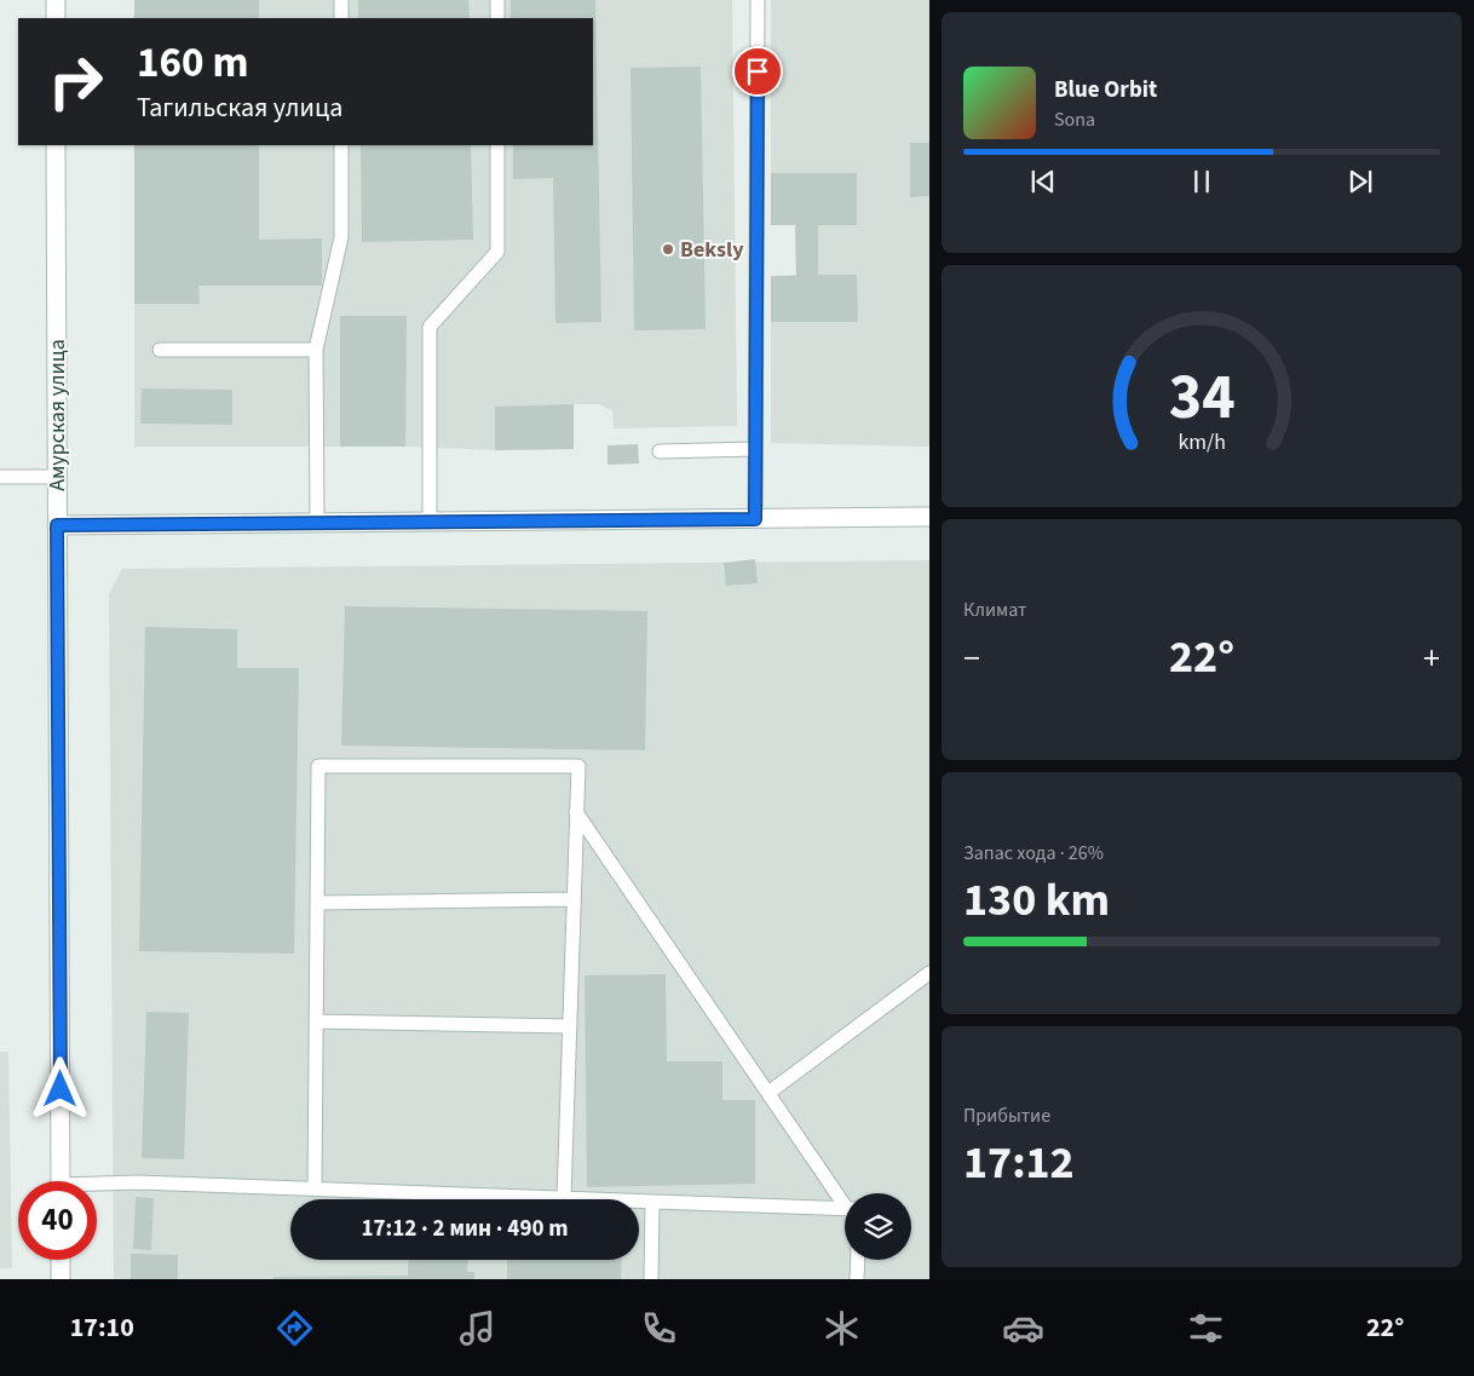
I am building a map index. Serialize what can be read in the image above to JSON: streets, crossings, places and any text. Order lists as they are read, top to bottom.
{
  "streets": {
    "street": ["Амурская улица"]
  },
  "places": ["Beksly"],
  "page": {
    "turn": ["160 m", "Тагильская улица"],
    "song": ["Blue Orbit", "Sona"],
    "tile": [
      "Климат",
      ["Запас хода · 26%", "130 km"],
      ["Прибытие", "17:12"]
    ],
    "heat": ["−", "22°", "+"],
    "limit": "40",
    "trip": "17:12 · 2 мин · 490 m",
    "tabs": ["17:10", "22°"],
    "gauge": ["34", "km/h"]
  }
}
